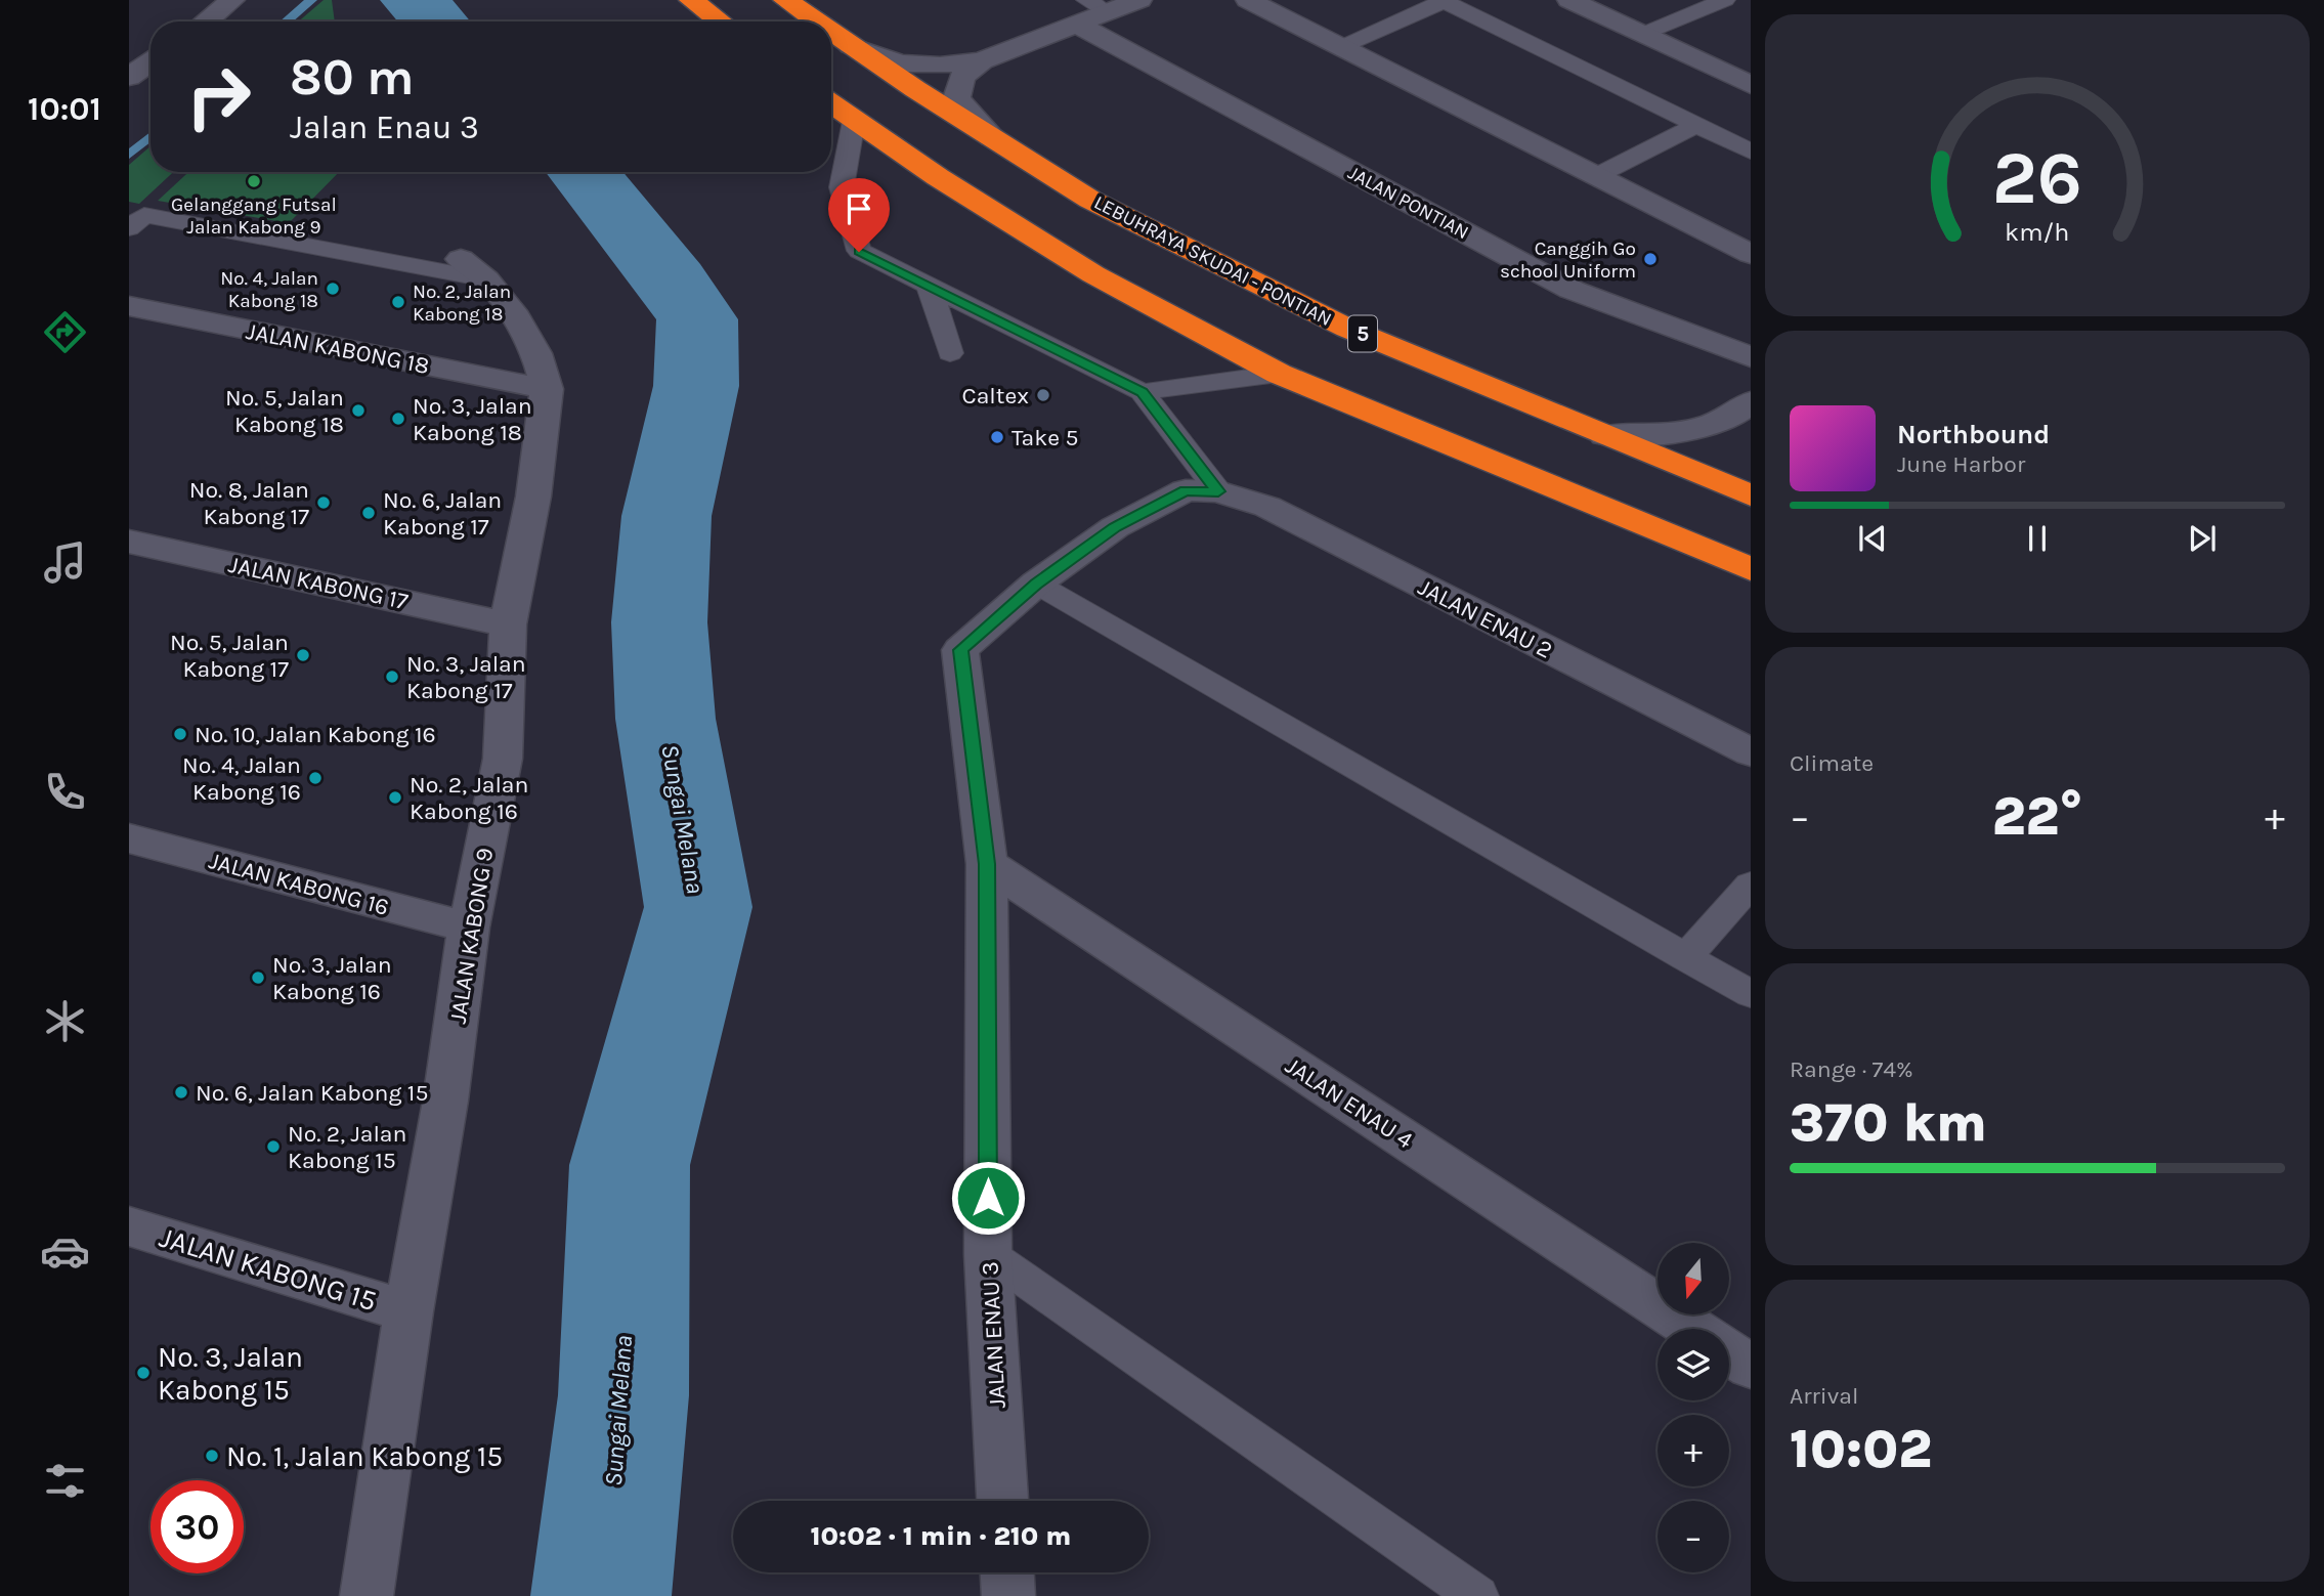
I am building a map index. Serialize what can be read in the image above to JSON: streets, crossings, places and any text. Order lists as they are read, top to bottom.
{
  "streets": {
    "highway": ["LEBUHRAYA SKUDAI - PONTIAN", "5"],
    "street": [
      "JALAN PONTIAN",
      "JALAN KABONG 18",
      "JALAN KABONG 17",
      "JALAN ENAU 2",
      "JALAN KABONG 16",
      "JALAN KABONG 9",
      "JALAN ENAU 4",
      "JALAN KABONG 15",
      "JALAN ENAU 3"
    ]
  },
  "crossings": [
    ["JALAN KABONG 18", "JALAN KABONG 9"],
    ["JALAN KABONG 17", "JALAN KABONG 9"],
    ["JALAN ENAU 2", "JALAN ENAU 3"],
    ["JALAN KABONG 16", "JALAN KABONG 9"],
    ["JALAN KABONG 9", "JALAN KABONG 15"],
    ["JALAN ENAU 4", "JALAN ENAU 3"]
  ],
  "water": ["Sungai Melana"],
  "places": [
    "Gelanggang Futsal Jalan Kabong 9",
    "Canggih Go school Uniform",
    "No. 4, Jalan Kabong 18",
    "No. 2, Jalan Kabong 18",
    "Caltex",
    "No. 5, Jalan Kabong 18",
    "No. 3, Jalan Kabong 18",
    "Take 5",
    "No. 8, Jalan Kabong 17",
    "No. 6, Jalan Kabong 17",
    "No. 5, Jalan Kabong 17",
    "No. 3, Jalan Kabong 17",
    "No. 10, Jalan Kabong 16",
    "No. 4, Jalan Kabong 16",
    "No. 2, Jalan Kabong 16",
    "No. 3, Jalan Kabong 16",
    "No. 6, Jalan Kabong 15",
    "No. 2, Jalan Kabong 15",
    "No. 3, Jalan Kabong 15",
    "No. 1, Jalan Kabong 15"
  ],
  "north": "bottom",
  "page": {
    "tabs": "10:01",
    "turn": ["80 m", "Jalan Enau 3"],
    "song": ["Northbound", "June Harbor"],
    "tile": [
      "Climate",
      ["Range · 74%", "370 km"],
      ["Arrival", "10:02"]
    ],
    "heat": ["−", "22°", "+"],
    "map_buttons": ["+", "−"],
    "limit": "30",
    "trip": "10:02 · 1 min · 210 m",
    "gauge": ["26", "km/h"]
  }
}
